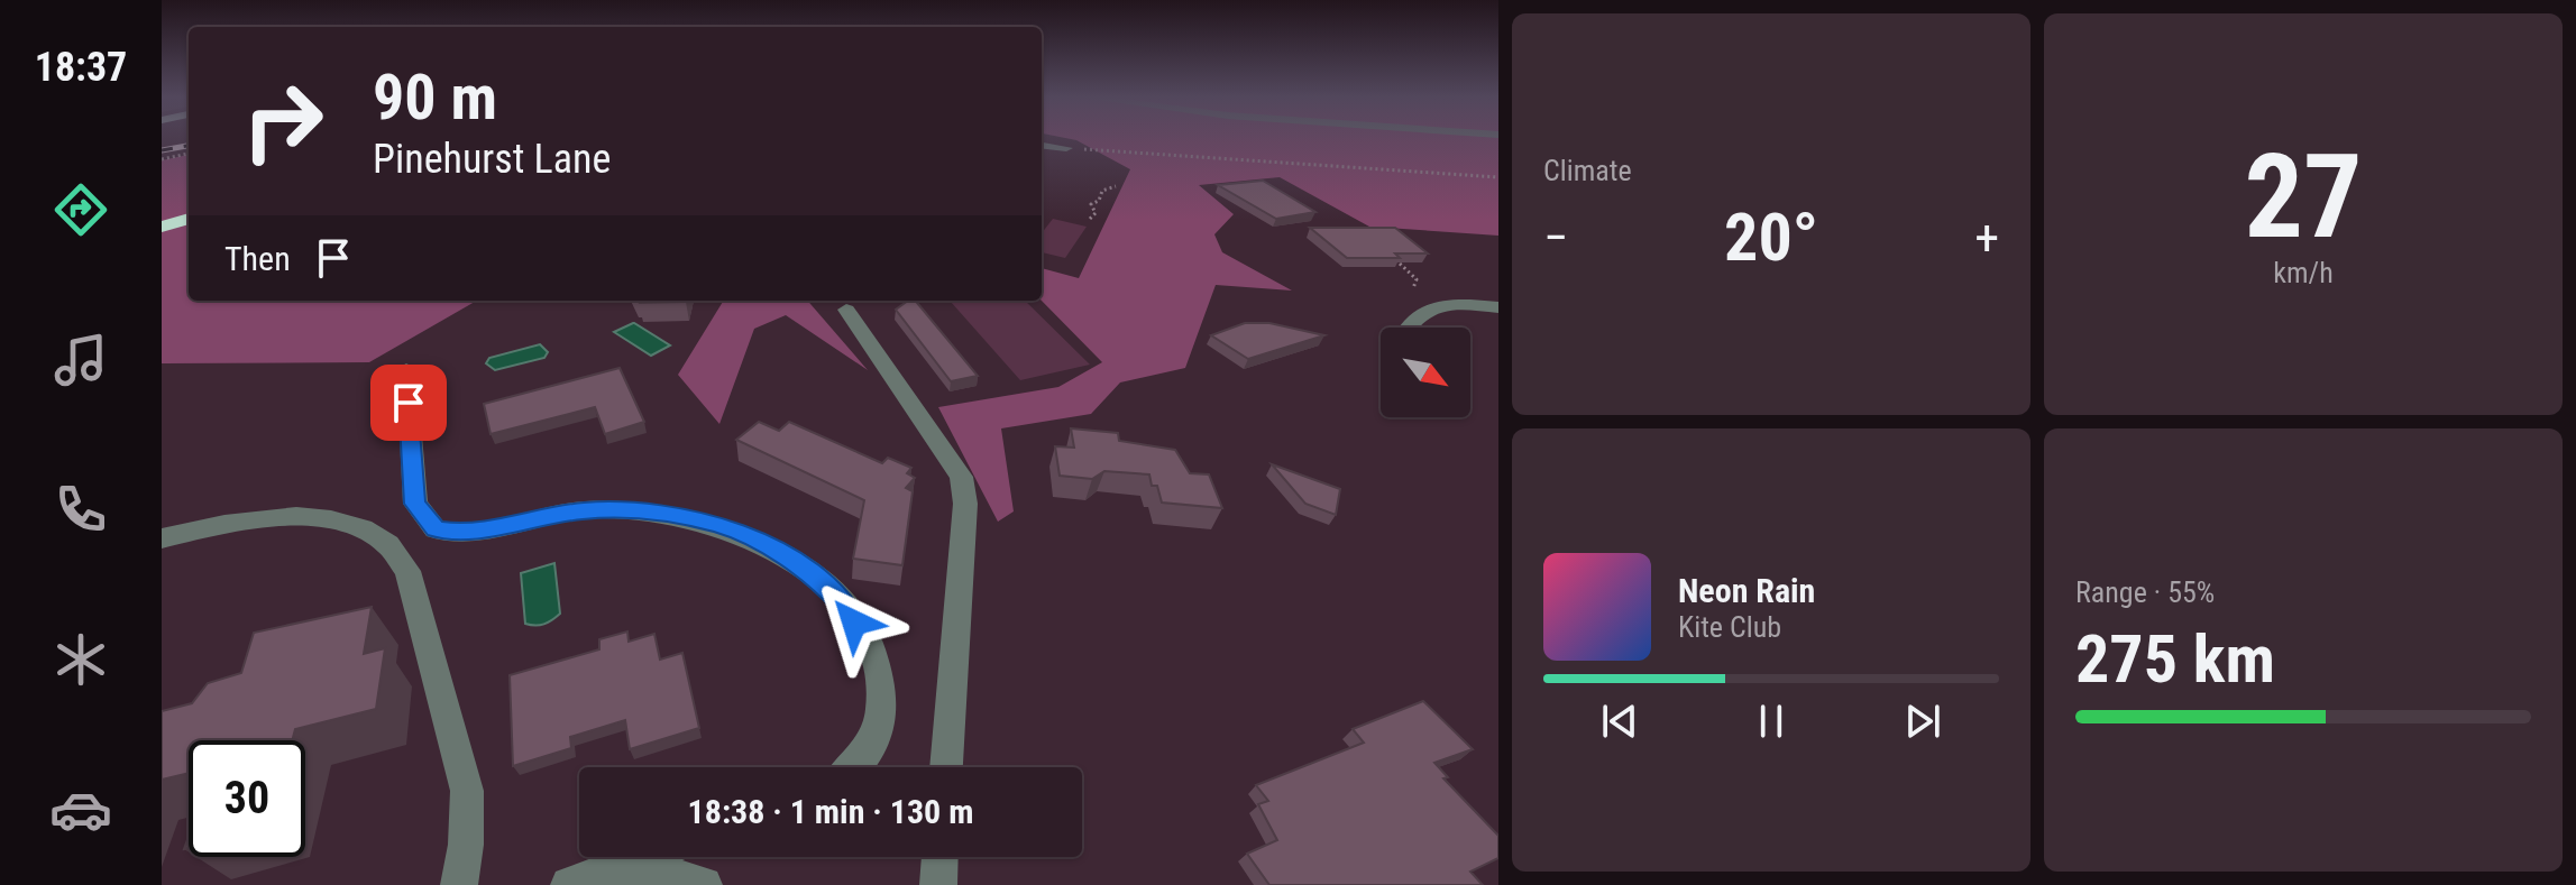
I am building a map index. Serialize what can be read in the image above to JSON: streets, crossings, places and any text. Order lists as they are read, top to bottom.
{
  "north": "bottom right",
  "page": {
    "tabs": "18:37",
    "tile": [
      "Climate",
      ["27", "km/h"],
      ["Range · 55%", "275 km"]
    ],
    "turn": ["90 m", "Pinehurst Lane"],
    "heat": ["−", "20°", "+"],
    "then": "Then",
    "song": ["Neon Rain", "Kite Club"],
    "limit": "30",
    "trip": "18:38 · 1 min · 130 m"
  }
}
